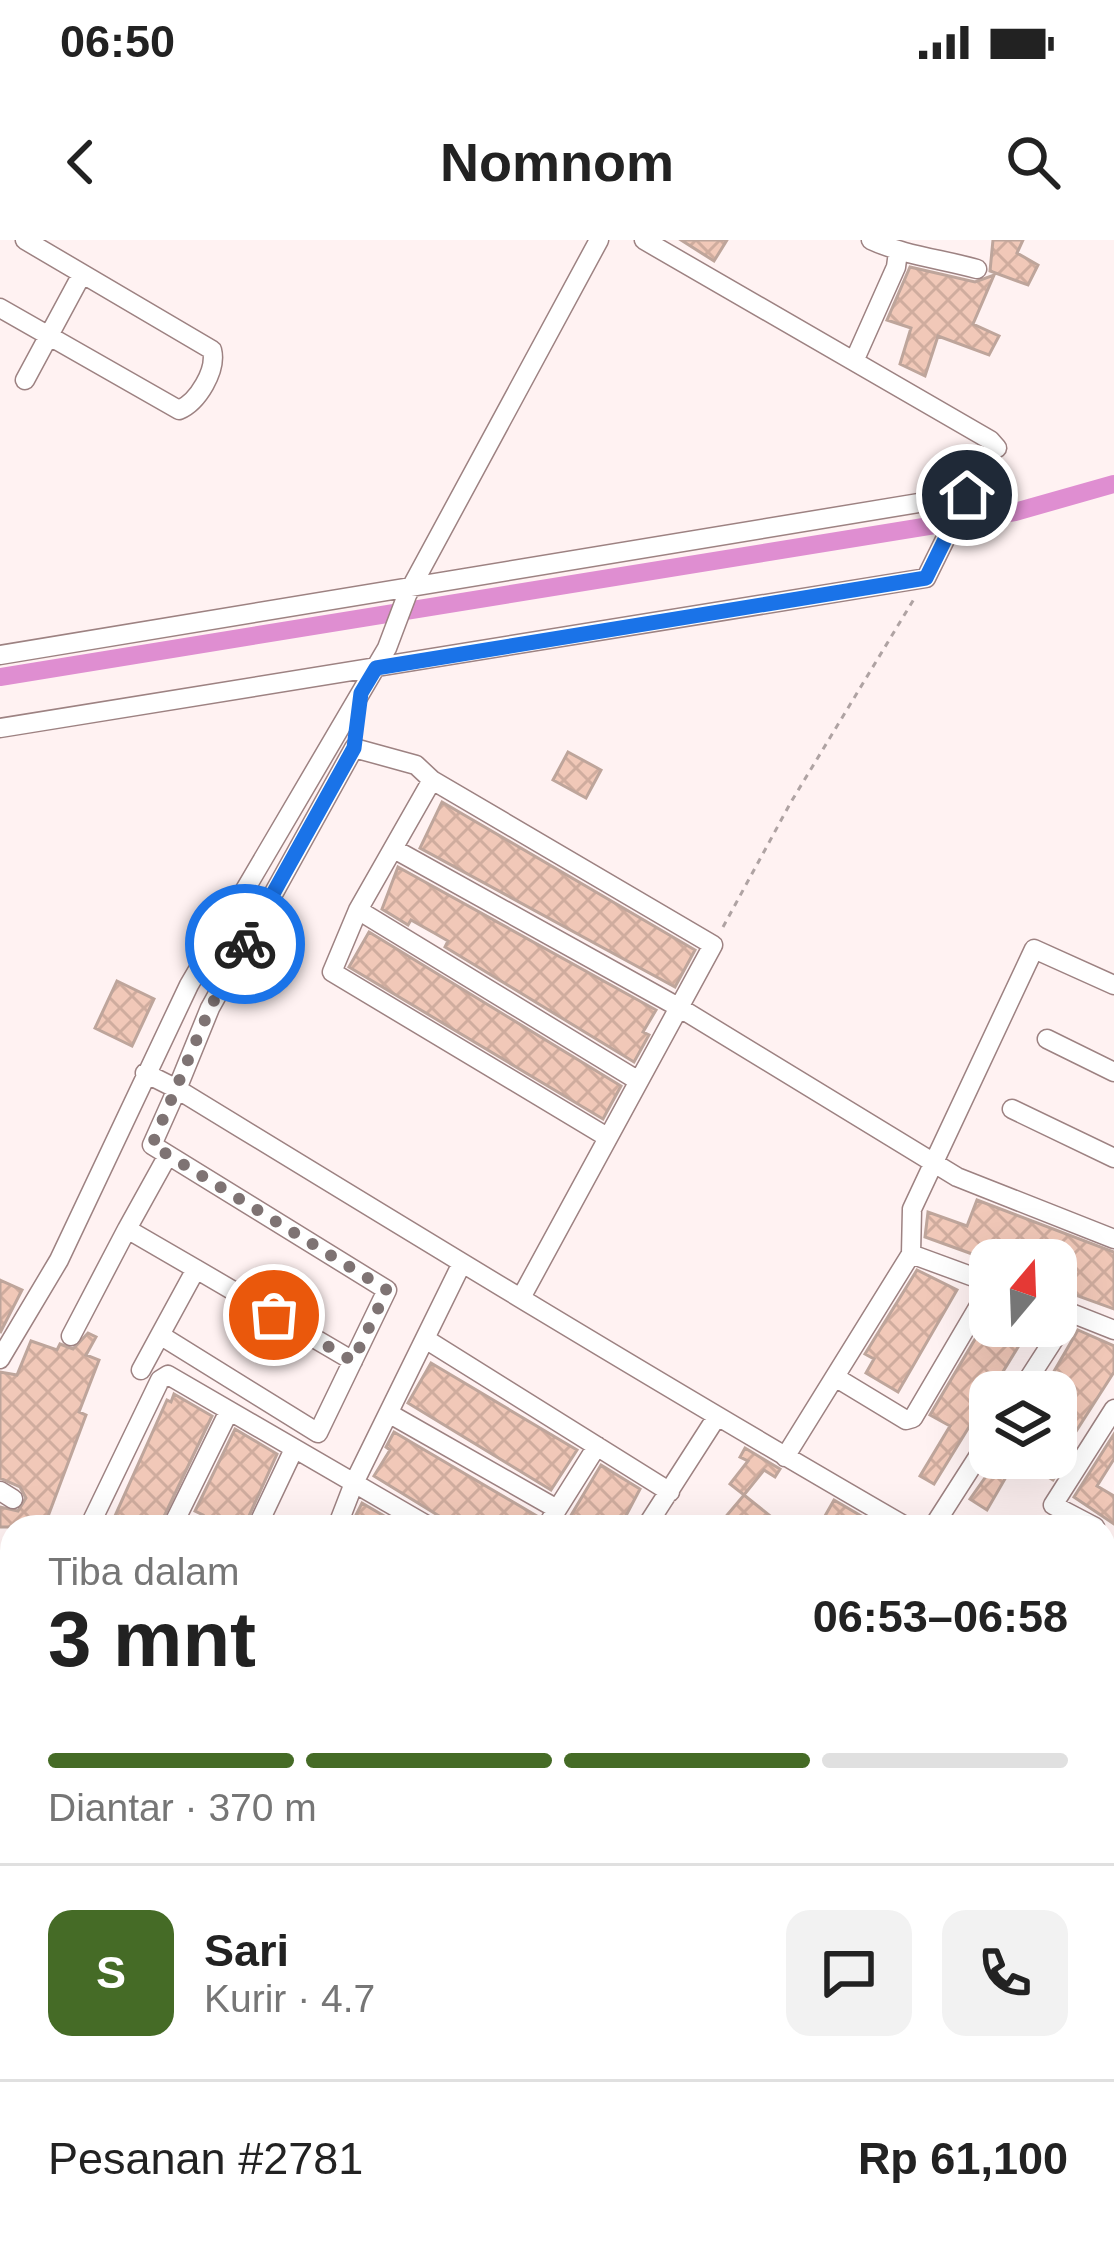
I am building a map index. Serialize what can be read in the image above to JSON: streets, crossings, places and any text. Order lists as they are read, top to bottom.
{
  "north": "top",
  "page": {
    "status": "06:50",
    "header": "Nomnom",
    "heading": ["3 mnt", "Tiba dalam", "06:53–06:58"],
    "panel": [
      "Sari",
      "Kurir · 4.7",
      "Pesanan #2781",
      "Rp 61,100"
    ],
    "bar": "Diantar · 370 m",
    "round": "S"
  }
}
